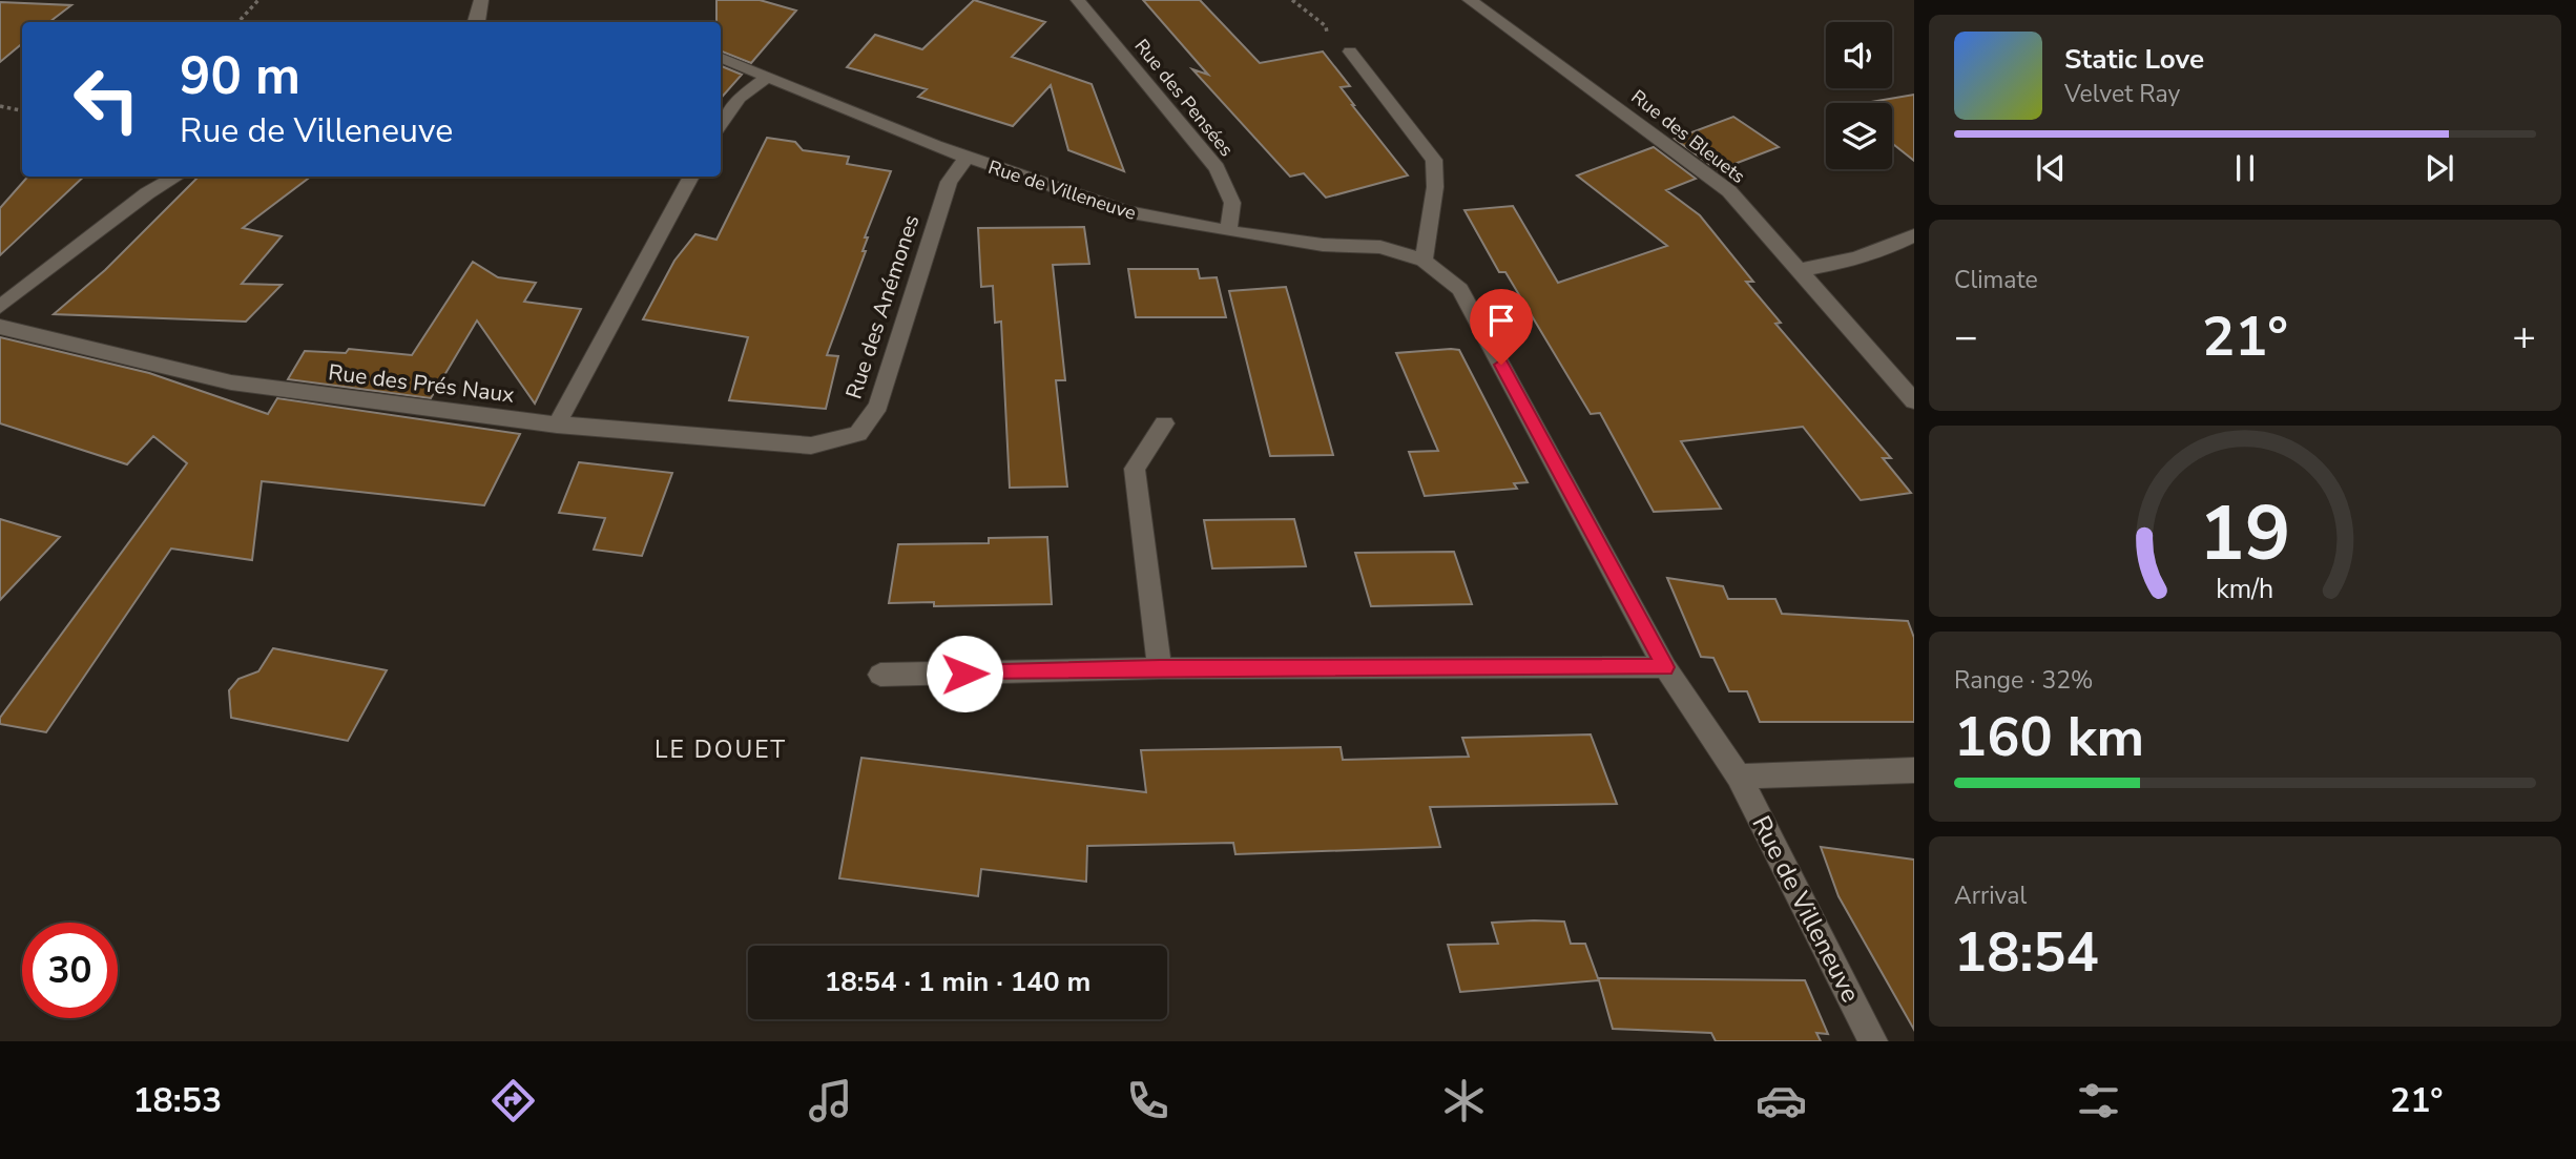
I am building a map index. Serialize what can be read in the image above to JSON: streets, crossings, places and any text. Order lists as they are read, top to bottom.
{
  "streets": {
    "street": [
      "Rue des Pensées",
      "Rue des Bleuets",
      "Rue de Villeneuve",
      "Rue des Anémones",
      "Rue des Prés Naux"
    ]
  },
  "crossings": [
    ["Rue des Pensées", "Rue de Villeneuve"],
    ["Rue de Villeneuve", "Rue des Anémones"],
    ["Rue des Anémones", "Rue des Prés Naux"]
  ],
  "districts": ["LE DOUET"],
  "page": {
    "turn": ["90 m", "Rue de Villeneuve"],
    "song": ["Static Love", "Velvet Ray"],
    "tile": [
      "Climate",
      ["Range · 32%", "160 km"],
      ["Arrival", "18:54"]
    ],
    "heat": ["−", "21°", "+"],
    "limit": "30",
    "trip": "18:54 · 1 min · 140 m",
    "tabs": ["18:53", "21°"],
    "gauge": ["19", "km/h"]
  }
}
